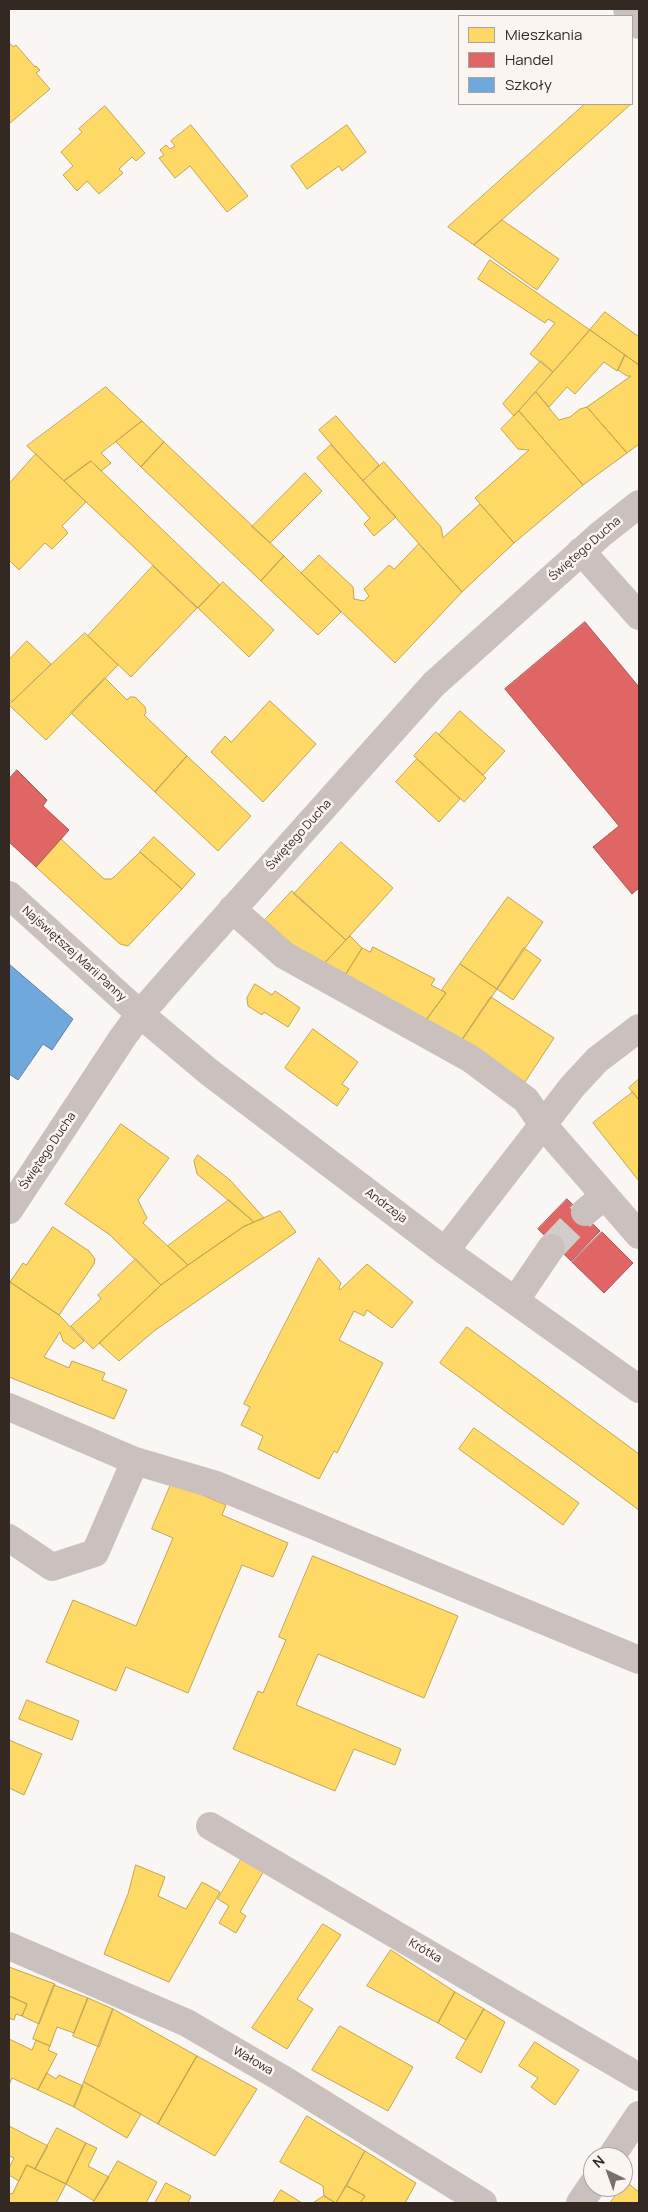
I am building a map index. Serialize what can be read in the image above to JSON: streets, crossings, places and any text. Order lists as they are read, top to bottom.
{
  "streets": {
    "street": [
      "Świętego Ducha",
      "Najświętszej Marii Panny",
      "Andrzeja",
      "Krótka",
      "Wałowa"
    ]
  },
  "crossings": [
    ["Świętego Ducha", "Najświętszej Marii Panny"],
    ["Świętego Ducha", "Andrzeja"],
    ["Najświętszej Marii Panny", "Andrzeja"]
  ],
  "legend": ["Mieszkania", "Handel", "Szkoły"],
  "north": "top left"
}
